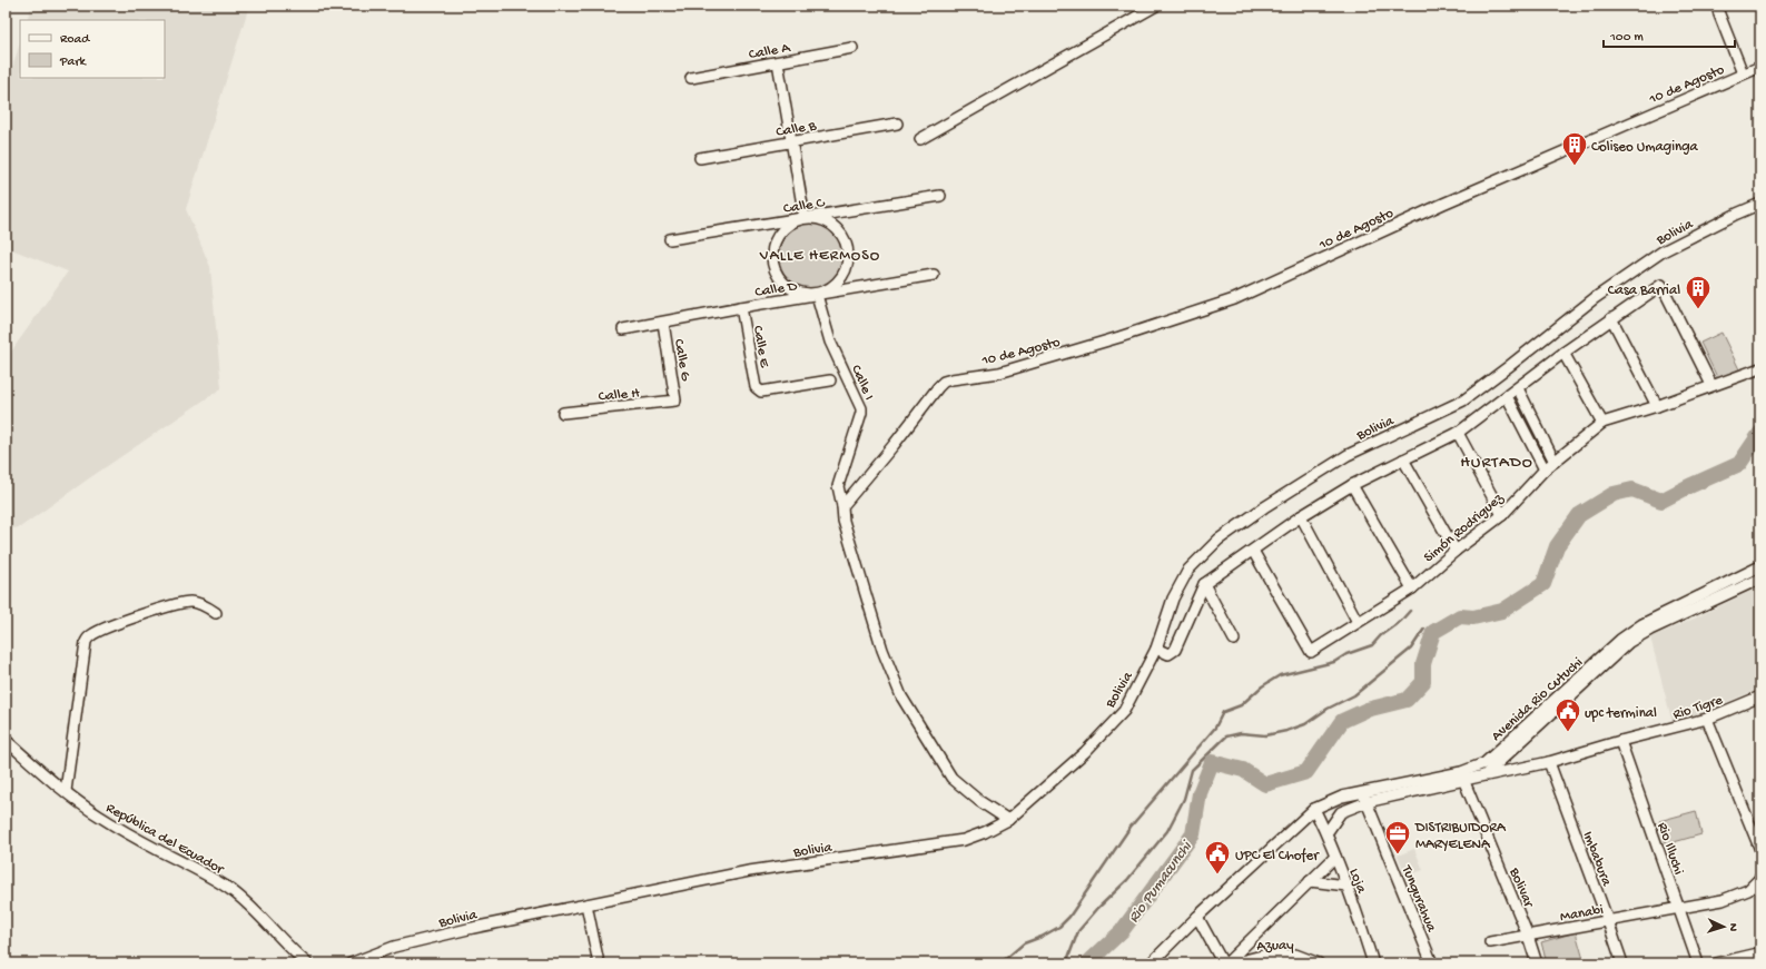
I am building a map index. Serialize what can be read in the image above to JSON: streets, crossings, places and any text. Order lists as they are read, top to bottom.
{
  "streets": {
    "street": [
      "Calle A",
      "10 de Agosto",
      "Calle B",
      "Calle C",
      "Bolivia",
      "Calle D",
      "Calle E",
      "Calle G",
      "Calle I",
      "Calle H",
      "Simón Rodriguez",
      "Avenida Rio Cutuchi",
      "Rio Tigre",
      "República del Ecuador",
      "Rio Illuchi",
      "Imbabura",
      "Loja",
      "Bolivar",
      "Tungurahua",
      "Manabi",
      "Azuay"
    ]
  },
  "crossings": [
    ["10 de Agosto", "Calle I"],
    ["Calle C", "Calle D"],
    ["Calle C", "Calle I"],
    ["Bolivia", "Calle I"],
    ["Calle D", "Calle E"],
    ["Calle D", "Calle G"],
    ["Calle D", "Calle I"],
    ["Calle G", "Calle H"],
    ["Avenida Rio Cutuchi", "Rio Tigre"],
    ["Avenida Rio Cutuchi", "Loja"],
    ["Avenida Rio Cutuchi", "Bolivar"],
    ["Avenida Rio Cutuchi", "Tungurahua"],
    ["Rio Tigre", "Rio Illuchi"],
    ["Rio Tigre", "Imbabura"],
    ["Rio Illuchi", "Manabi"],
    ["Imbabura", "Manabi"],
    ["Bolivar", "Manabi"]
  ],
  "districts": ["VALLE HERMOSO", "HURTADO"],
  "water": ["Rio Pumacunchi"],
  "places": {
    "building": ["Coliseo Umaginga", "Casa Barrial"],
    "public building": ["upc terminal", "UPC El Chofer"],
    "office": ["DISTRIBUIDORA MARYELENA"]
  },
  "legend": ["Road", "Park"],
  "scale_bar": "100 m",
  "north": "right"
}
